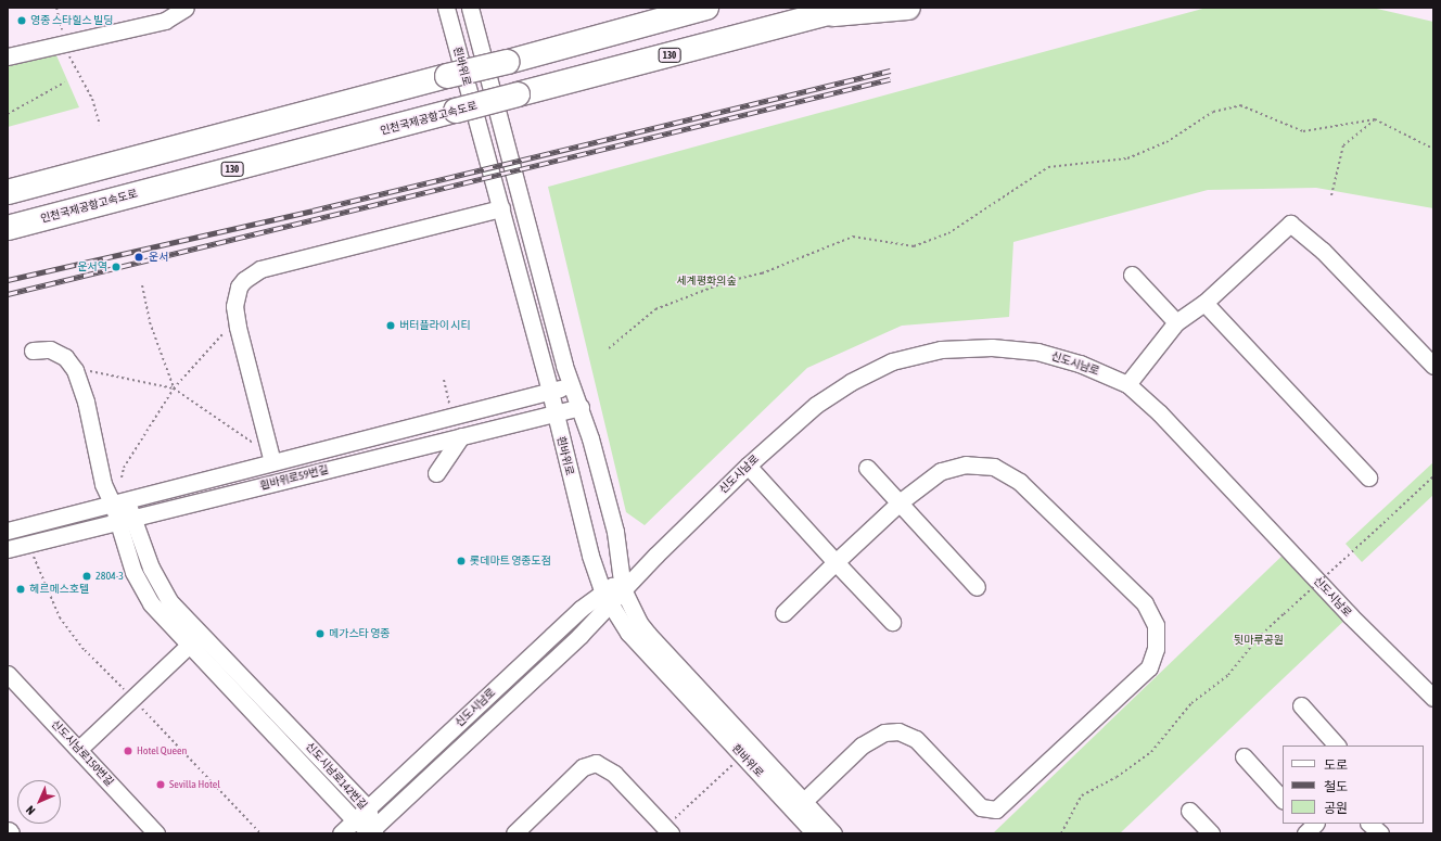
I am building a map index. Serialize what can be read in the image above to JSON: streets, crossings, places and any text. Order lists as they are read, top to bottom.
{
  "streets": {
    "highway": ["130", "인천국제공항고속도로"],
    "street": [
      "흰바위로",
      "신도시남로",
      "흰바위로59번길",
      "신도시남로150번길",
      "신도시남로142번길"
    ]
  },
  "crossings": [
    ["흰바위로", "신도시남로"],
    ["흰바위로", "흰바위로59번길"],
    ["신도시남로", "신도시남로142번길"],
    ["흰바위로59번길", "신도시남로142번길"]
  ],
  "parks": ["세계평화의숲", "뒷마루공원"],
  "places": [
    "영종 스타힐스 빌딩",
    "운서",
    "운서역",
    "버터플라이 시티",
    "롯데마트 영종도점",
    "2804-3",
    "헤르메스호텔",
    "메가스타 영종",
    "Hotel Queen",
    "Sevilla Hotel"
  ],
  "legend": ["도로", "철도", "공원"],
  "north": "bottom left"
}
